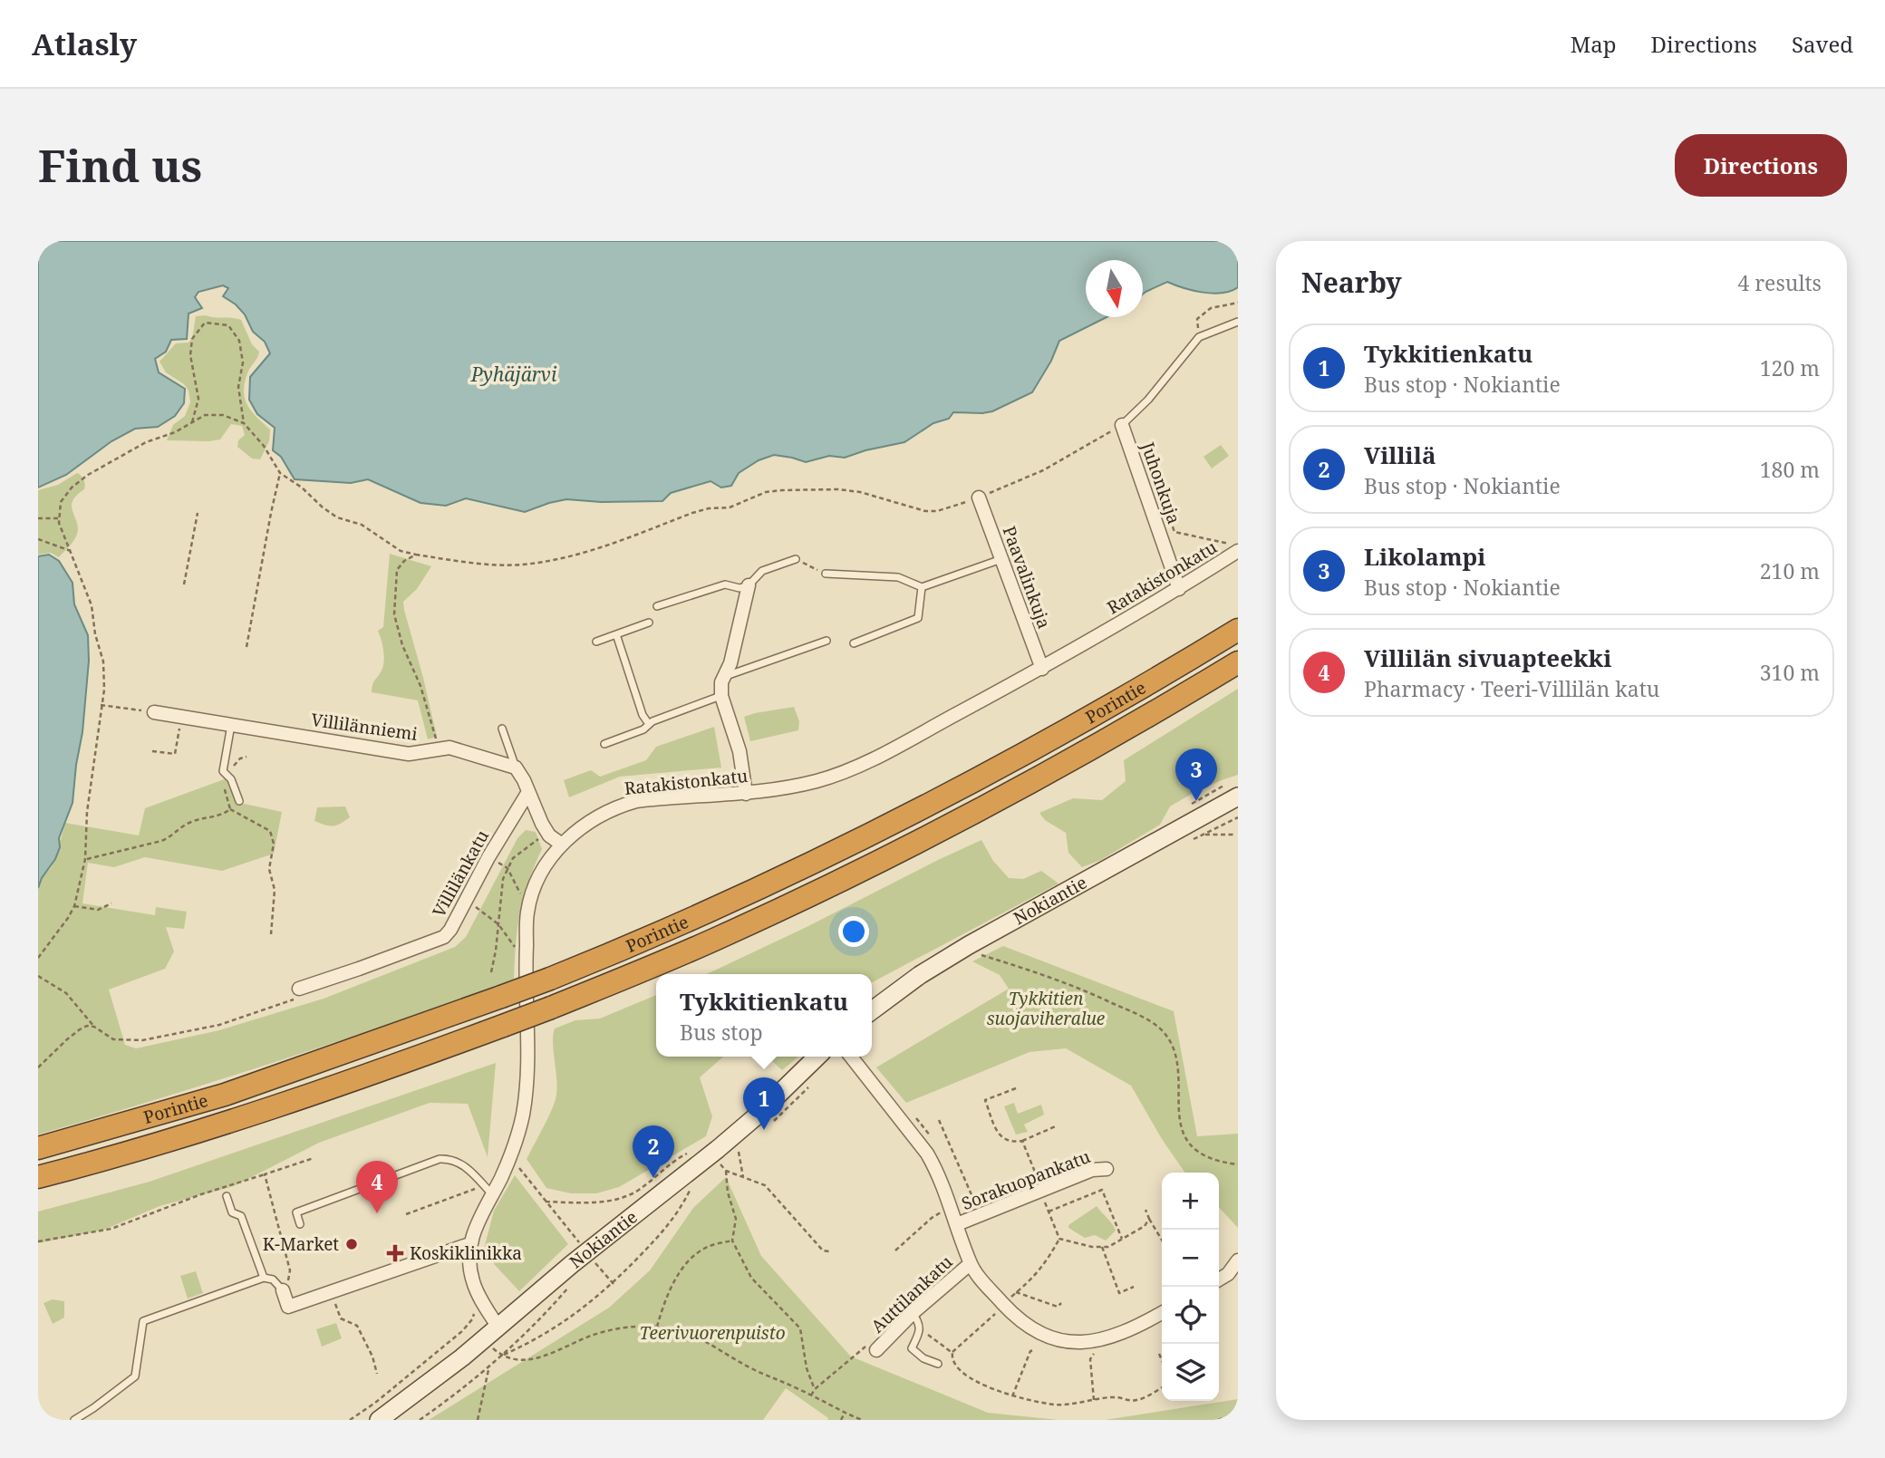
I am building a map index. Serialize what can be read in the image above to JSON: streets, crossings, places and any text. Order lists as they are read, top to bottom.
{
  "streets": {
    "highway": ["Porintie"],
    "main road": ["Nokiantie"],
    "street": [
      "Juhonkuja",
      "Paavalinkuja",
      "Ratakistonkatu",
      "Villilänniemi",
      "Villilänkatu",
      "Sorakuopankatu",
      "Auttilankatu"
    ]
  },
  "crossings": [
    ["Juhonkuja", "Ratakistonkatu"],
    ["Paavalinkuja", "Ratakistonkatu"],
    ["Ratakistonkatu", "Nokiantie"]
  ],
  "water": ["Pyhäjärvi"],
  "parks": ["Tykkitien suojaviheralue", "Teerivuorenpuisto"],
  "places": {
    "other": ["K-Market"],
    "health": ["Koskiklinikka"]
  },
  "north": "bottom",
  "page": {
    "header": "Atlasly",
    "nav": ["Map", "Directions", "Saved"],
    "buttons": "Directions",
    "title": "Find us",
    "heading": ["Nearby", "4 results"],
    "list": [
      {
        "mark": "1",
        "name": "Tykkitienkatu",
        "note": "Bus stop · Nokiantie",
        "value": "120 m"
      },
      {
        "mark": "2",
        "name": "Villilä",
        "note": "Bus stop · Nokiantie",
        "value": "180 m"
      },
      {
        "mark": "3",
        "name": "Likolampi",
        "note": "Bus stop · Nokiantie",
        "value": "210 m"
      },
      {
        "mark": "4",
        "name": "Villilän sivuapteekki",
        "note": "Pharmacy · Teeri-Villilän katu",
        "value": "310 m"
      }
    ],
    "pins": [
      "3",
      "1",
      "2",
      "4"
    ],
    "popup": ["Tykkitienkatu", "Bus stop"],
    "map_buttons": ["+", "−"]
  }
}
